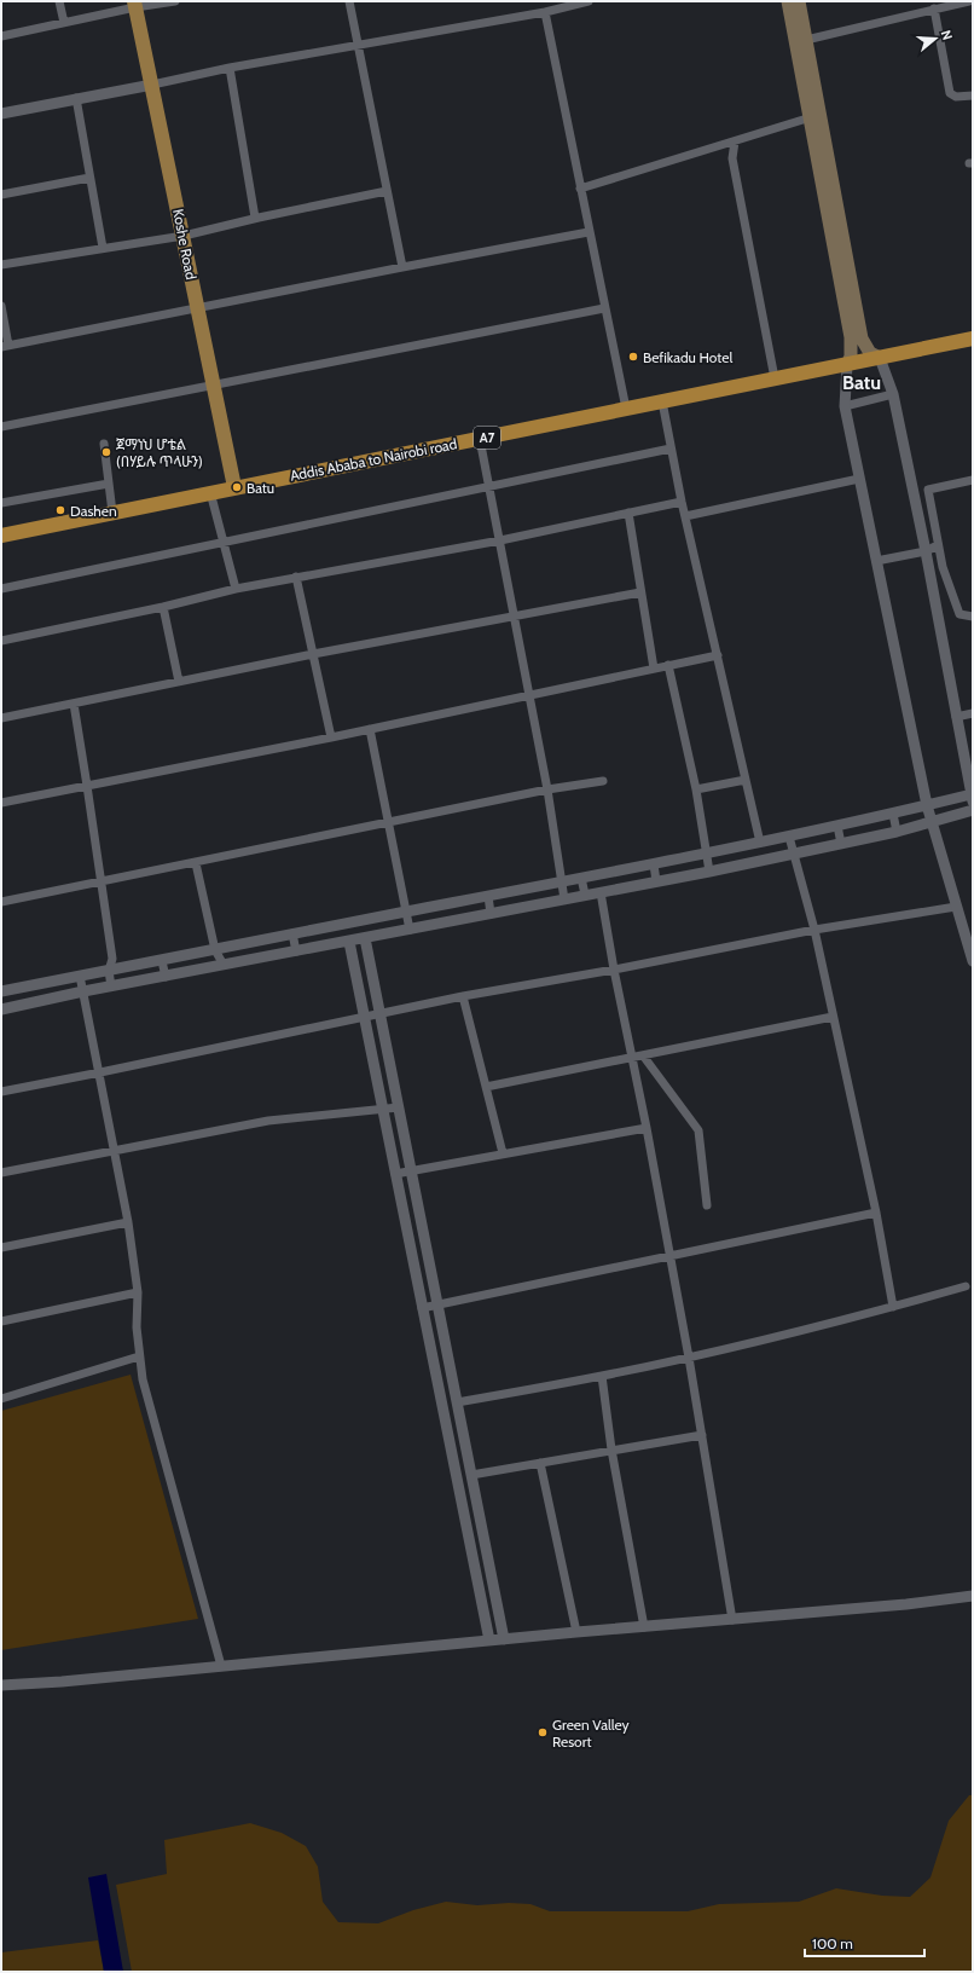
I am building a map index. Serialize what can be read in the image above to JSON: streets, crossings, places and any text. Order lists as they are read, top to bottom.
{
  "streets": {
    "highway": ["A7", "Addis Ababa to Nairobi road"],
    "main road": ["Koshe Road"]
  },
  "crossings": [
    ["Koshe Road", "Addis Ababa to Nairobi road"]
  ],
  "districts": ["Batu"],
  "places": [
    "Befikadu Hotel",
    "ጀማነህ ሆቴል (በሃይሉ ጥላሁን)",
    "Batu",
    "Dashen",
    "Green Valley Resort"
  ],
  "scale_bar": "100 m",
  "north": "right"
}
